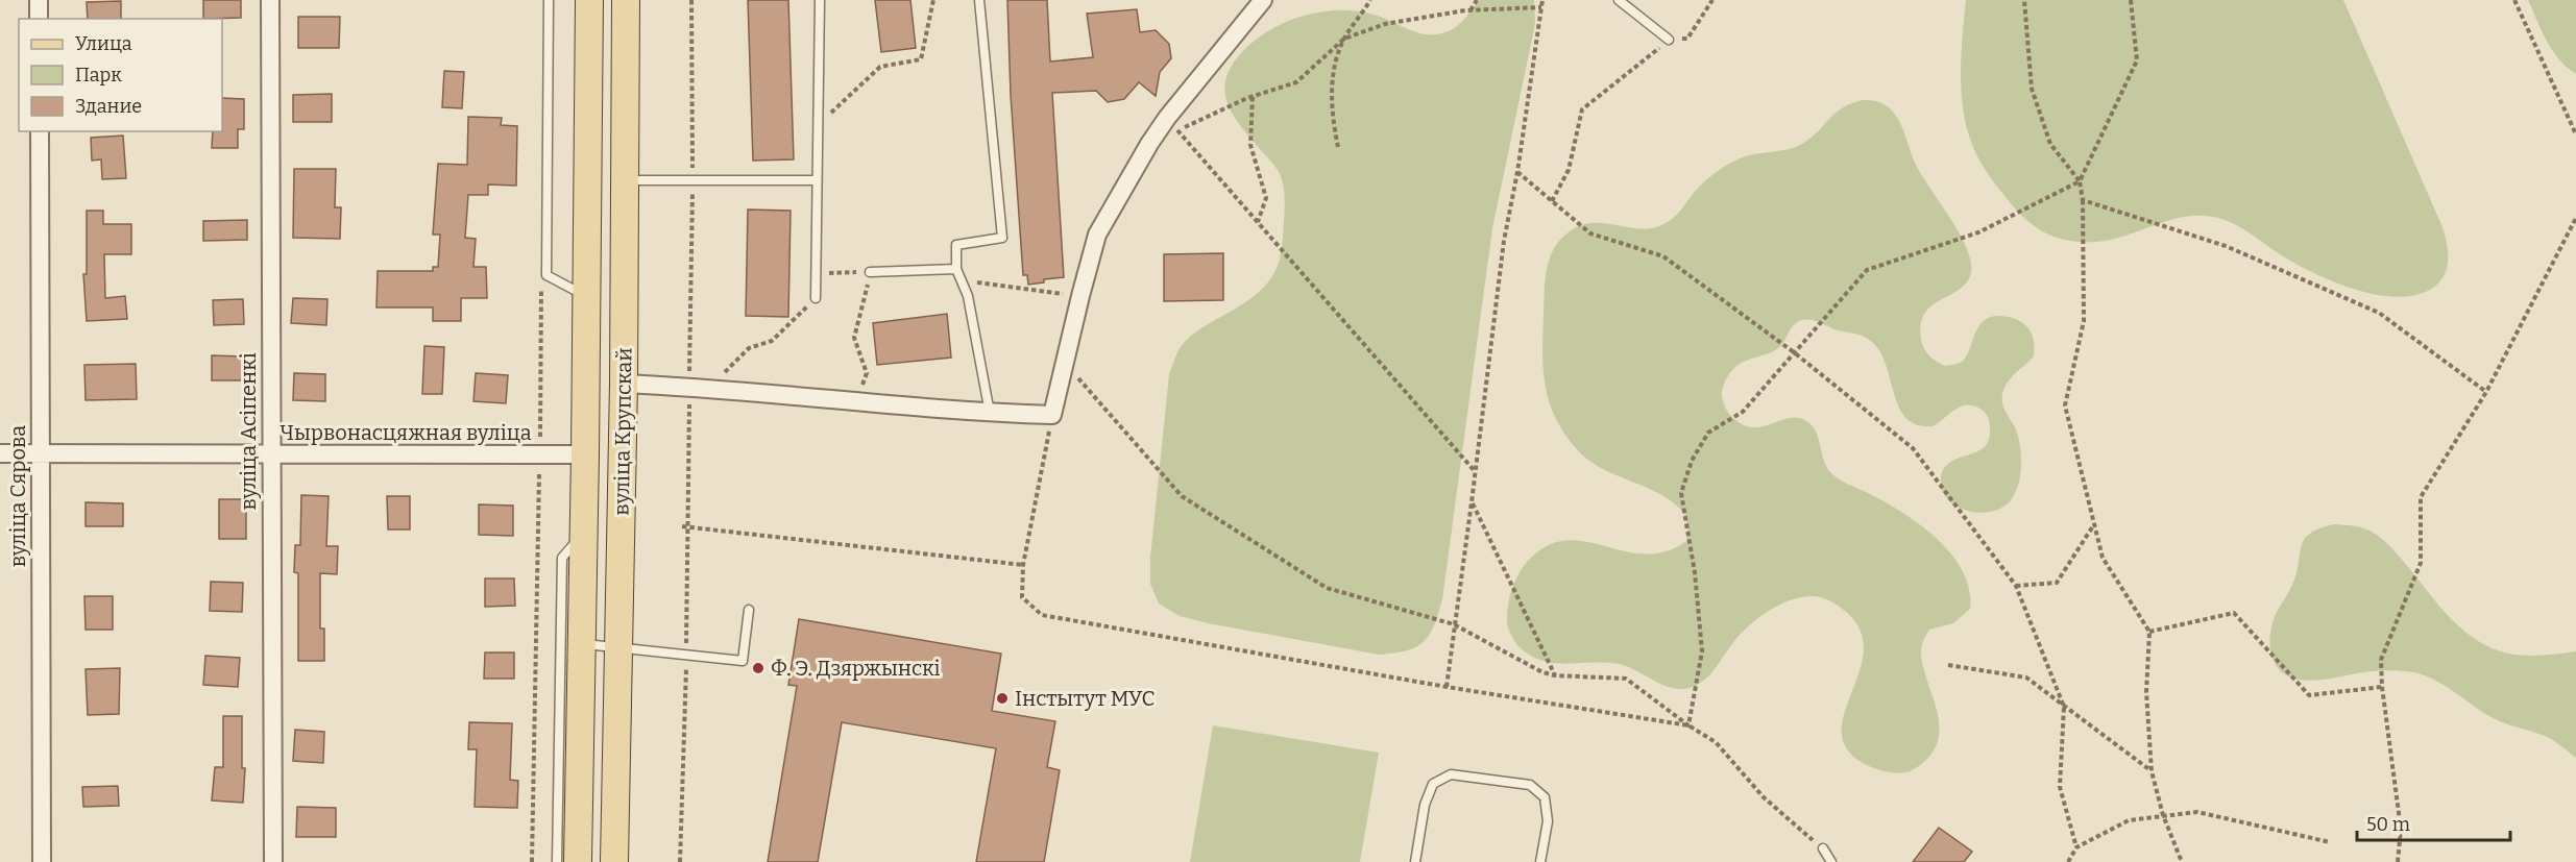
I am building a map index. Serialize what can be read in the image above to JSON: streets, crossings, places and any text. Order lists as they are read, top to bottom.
{
  "streets": {
    "main road": ["вуліца Крупскай"],
    "street": ["вуліца Асіпенкі", "Чырвонасцяжная вуліца", "вуліца Сярова"]
  },
  "crossings": [
    ["вуліца Асіпенкі", "Чырвонасцяжная вуліца"],
    ["вуліца Крупскай", "Чырвонасцяжная вуліца"],
    ["Чырвонасцяжная вуліца", "вуліца Сярова"]
  ],
  "places": ["Ф. Э. Дзяржынскі", "Інстытут МУС"],
  "legend": ["Улица", "Парк", "Здание"],
  "scale_bar": "50 m"
}
